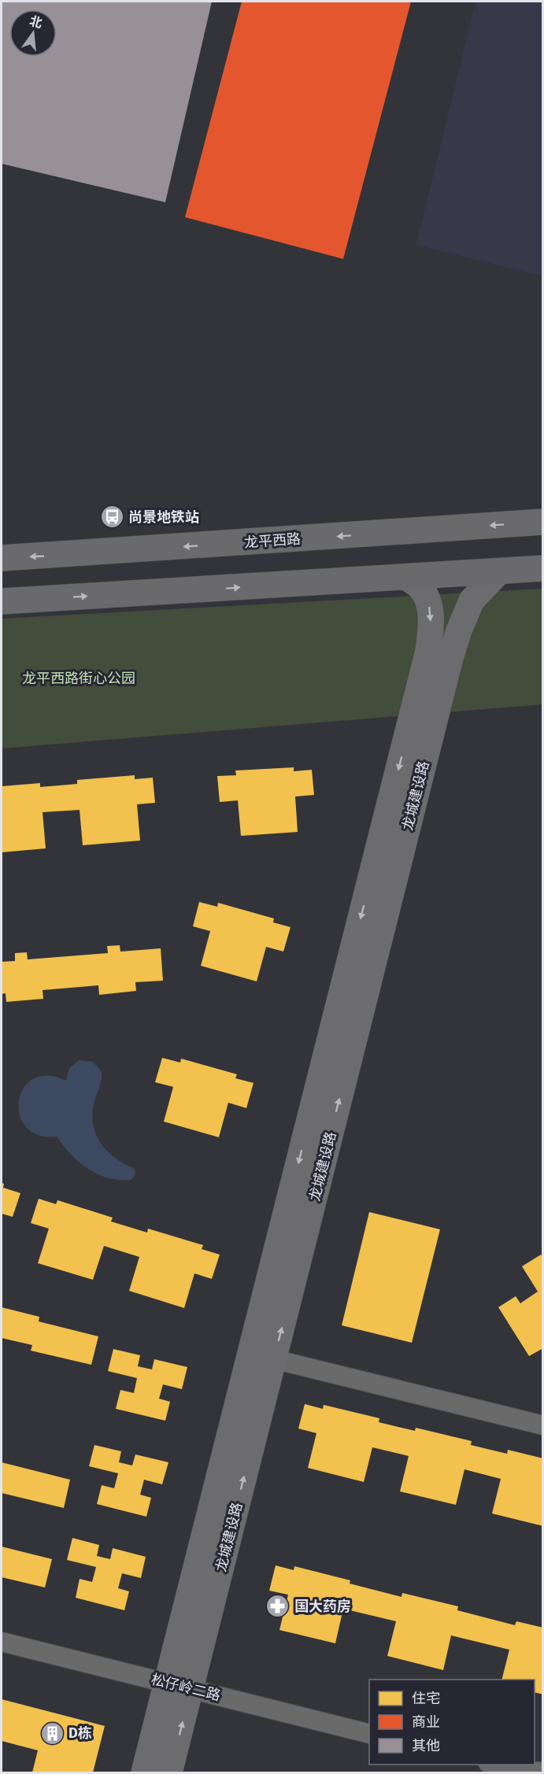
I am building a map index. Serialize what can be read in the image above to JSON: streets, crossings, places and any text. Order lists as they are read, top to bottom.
{
  "streets": {
    "main road": ["龙平西路"],
    "street": ["龙城建设路", "松仔岭二路"]
  },
  "crossings": [
    ["龙城建设路", "松仔岭二路"]
  ],
  "parks": ["龙平西路街心公园"],
  "places": {
    "bus stop": ["尚景地铁站"],
    "pharmacy": ["国大药房"],
    "building": ["D栋"]
  },
  "legend": ["住宅", "商业", "其他"],
  "north": "top"
}
